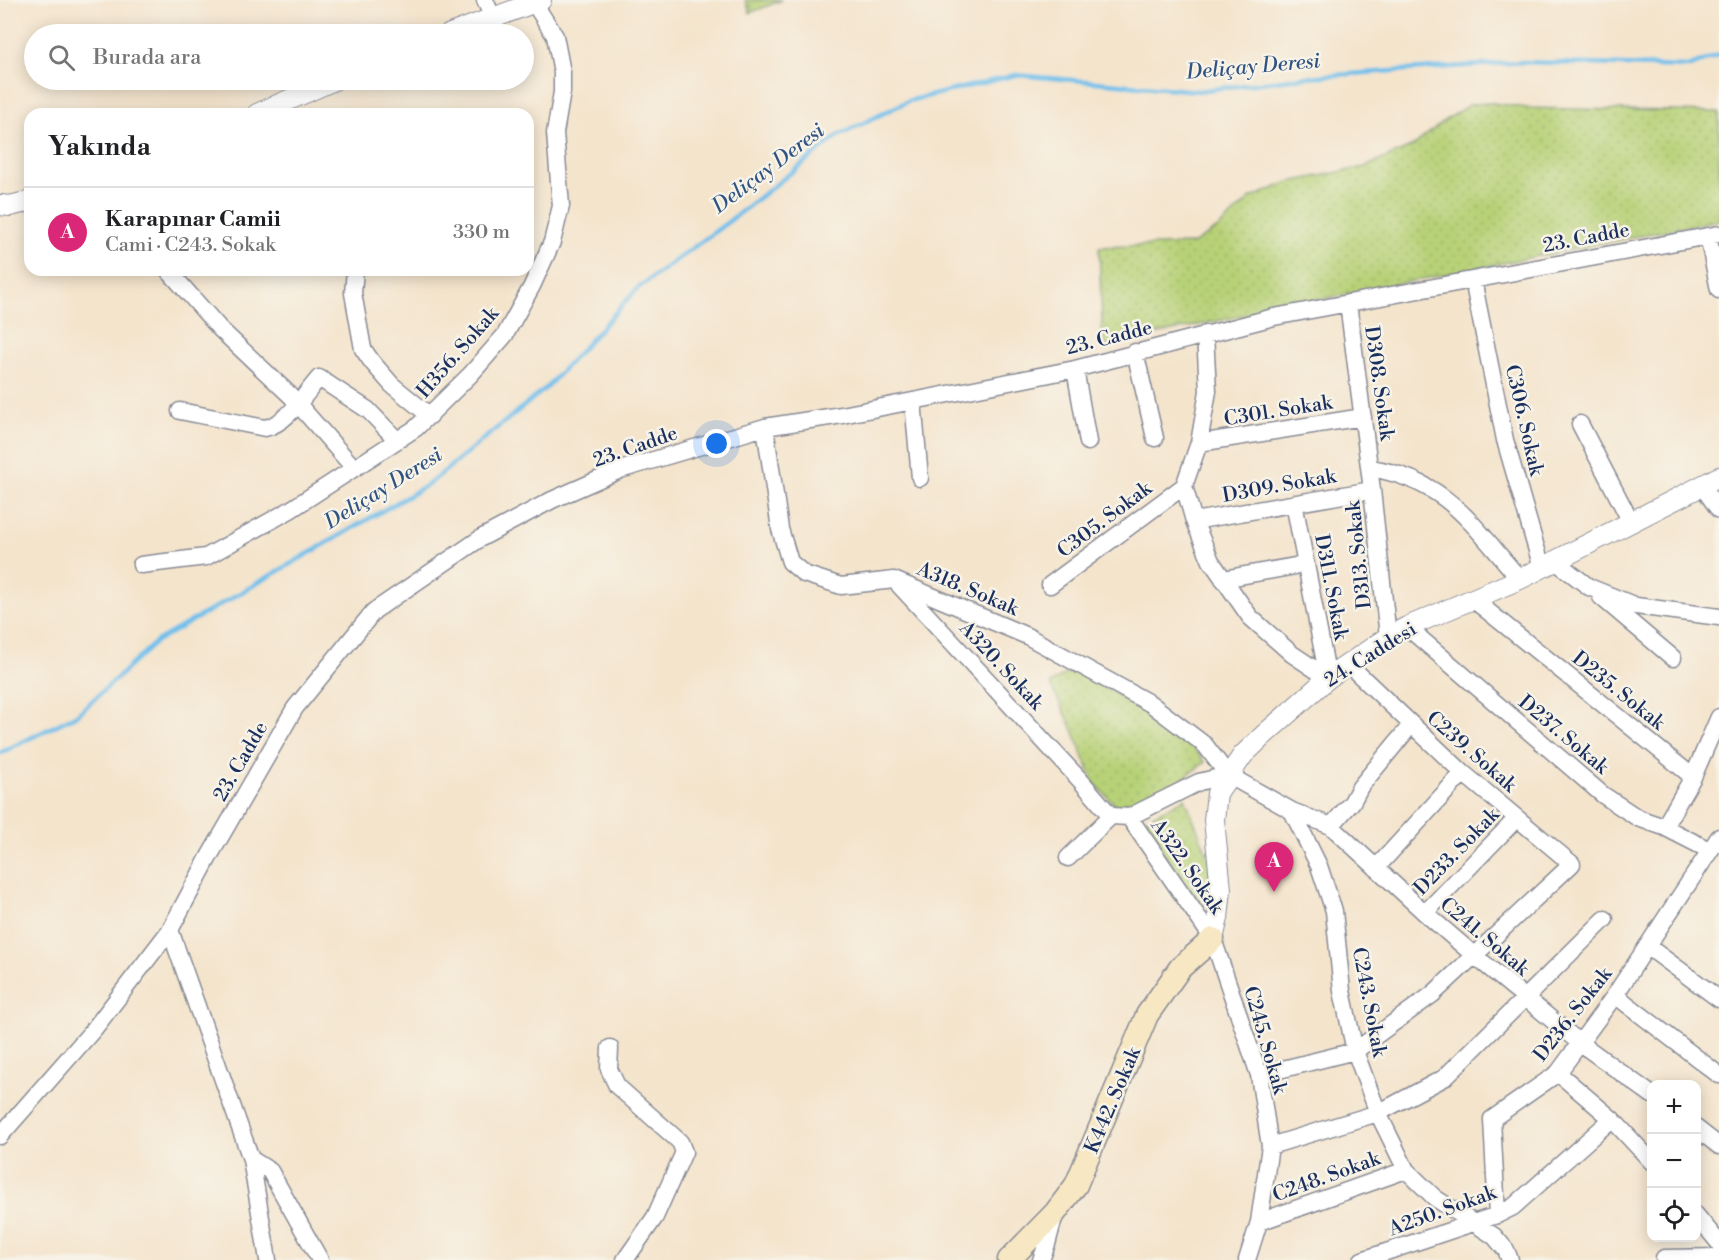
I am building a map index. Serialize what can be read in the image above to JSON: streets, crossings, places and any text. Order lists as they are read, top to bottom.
{
  "streets": {
    "main road": ["K442. Sokak"],
    "street": [
      "23. Cadde",
      "H356. Sokak",
      "D308. Sokak",
      "C301. Sokak",
      "C306. Sokak",
      "D309. Sokak",
      "C305. Sokak",
      "D313. Sokak",
      "D311. Sokak",
      "A318. Sokak",
      "24. Caddesi",
      "A320. Sokak",
      "D235. Sokak",
      "D237. Sokak",
      "C239. Sokak",
      "D233. Sokak",
      "A322. Sokak",
      "C241. Sokak",
      "C243. Sokak",
      "D236. Sokak",
      "C245. Sokak",
      "C248. Sokak",
      "A250. Sokak"
    ]
  },
  "crossings": [
    ["23. Cadde", "D308. Sokak"],
    ["23. Cadde", "C306. Sokak"],
    ["23. Cadde", "A318. Sokak"],
    ["D308. Sokak", "C301. Sokak"],
    ["D308. Sokak", "D313. Sokak"],
    ["C306. Sokak", "24. Caddesi"],
    ["D309. Sokak", "D313. Sokak"],
    ["D309. Sokak", "D311. Sokak"],
    ["D313. Sokak", "24. Caddesi"],
    ["D311. Sokak", "24. Caddesi"],
    ["A318. Sokak", "24. Caddesi"],
    ["A318. Sokak", "A320. Sokak"],
    ["24. Caddesi", "D235. Sokak"],
    ["24. Caddesi", "D237. Sokak"],
    ["24. Caddesi", "C239. Sokak"],
    ["24. Caddesi", "A322. Sokak"],
    ["24. Caddesi", "C245. Sokak"],
    ["24. Caddesi", "K442. Sokak"],
    ["D237. Sokak", "D236. Sokak"],
    ["C239. Sokak", "D233. Sokak"],
    ["C239. Sokak", "C241. Sokak"],
    ["D233. Sokak", "C241. Sokak"],
    ["A322. Sokak", "C245. Sokak"],
    ["A322. Sokak", "K442. Sokak"],
    ["C241. Sokak", "C243. Sokak"],
    ["C241. Sokak", "D236. Sokak"],
    ["C243. Sokak", "C248. Sokak"],
    ["C243. Sokak", "A250. Sokak"],
    ["D236. Sokak", "A250. Sokak"],
    ["C245. Sokak", "K442. Sokak"],
    ["C245. Sokak", "C248. Sokak"]
  ],
  "water": ["Deliçay Deresi"],
  "page": {
    "search": "Burada ara",
    "heading": "Yakında",
    "list": [
      {
        "mark": "A",
        "name": "Karapınar Camii",
        "note": "Cami · C243. Sokak",
        "value": "330 m"
      }
    ],
    "pins": "A",
    "map_buttons": ["+", "−"]
  }
}
